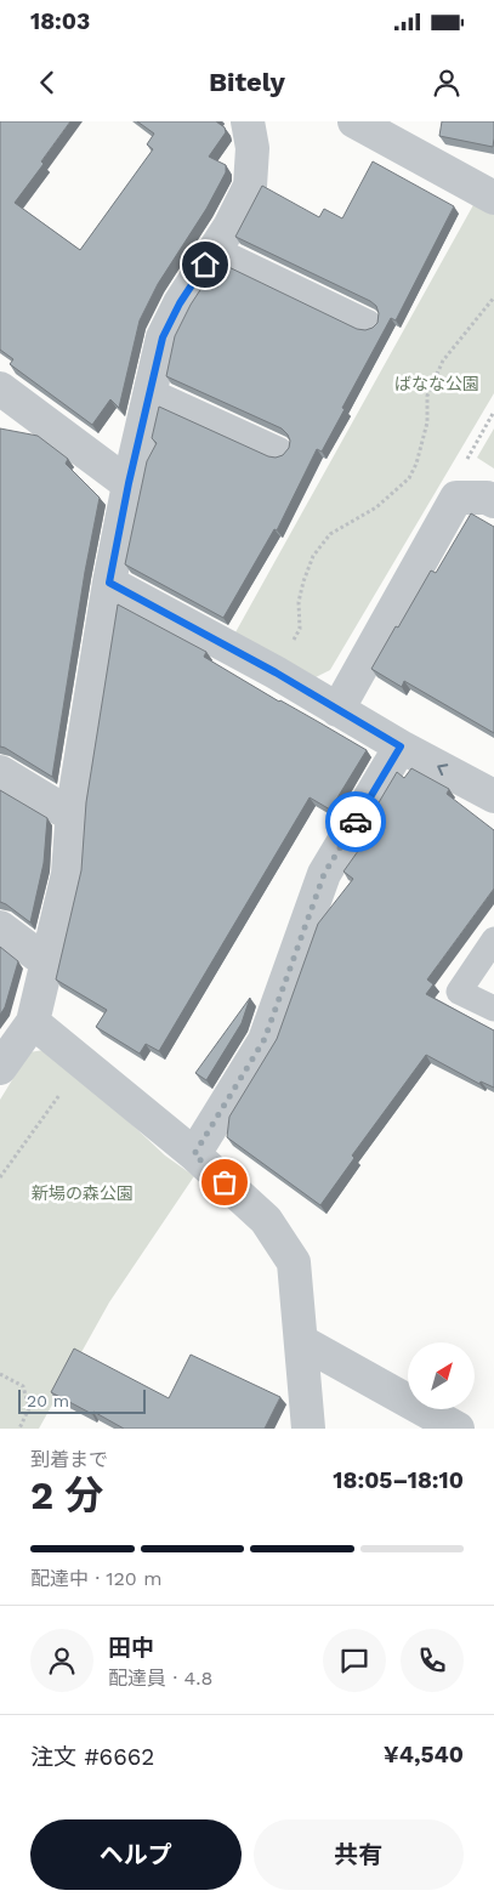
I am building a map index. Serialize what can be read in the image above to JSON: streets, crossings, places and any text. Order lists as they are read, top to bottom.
{
  "parks": ["ばなな公園", "新場の森公園"],
  "scale_bar": "20 m",
  "north": "top right",
  "page": {
    "status": "18:03",
    "header": "Bitely",
    "scale": "20 m",
    "heading": ["2 分", "到着まで", "18:05–18:10"],
    "panel": [
      "田中",
      "配達員 · 4.8",
      "注文 #6662",
      "¥4,540"
    ],
    "bar": "配達中 · 120 m",
    "buttons": ["ヘルプ", "共有"]
  }
}
